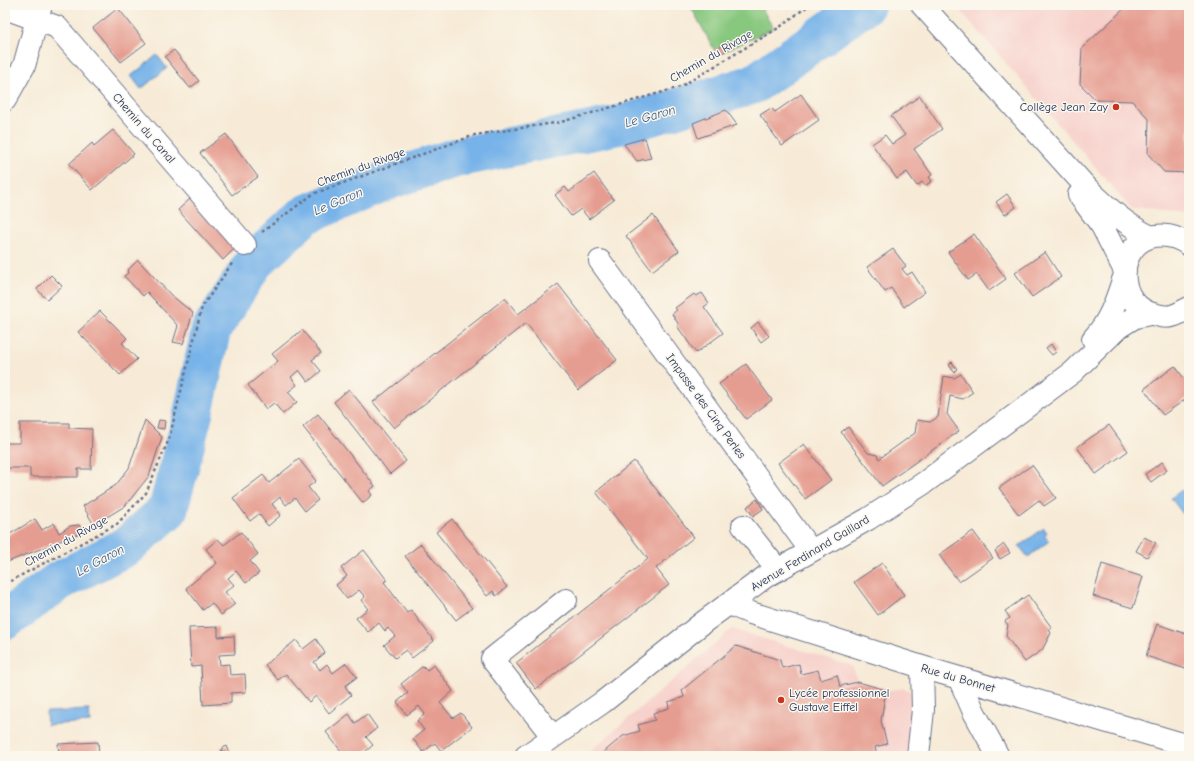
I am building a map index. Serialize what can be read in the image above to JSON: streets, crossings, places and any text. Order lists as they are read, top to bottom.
{
  "streets": {
    "street": [
      "Chemin du Canal",
      "Impasse des Cinq Perles",
      "Avenue Ferdinand Gaillard",
      "Rue du Bonnet"
    ],
    "path": ["Chemin du Rivage"]
  },
  "crossings": [
    ["Chemin du Rivage", "Chemin du Canal"],
    ["Impasse des Cinq Perles", "Avenue Ferdinand Gaillard"],
    ["Avenue Ferdinand Gaillard", "Rue du Bonnet"]
  ],
  "water": ["Le Garon"],
  "places": ["Collège Jean Zay", "Lycée professionnel Gustave Eiffel"]
}
